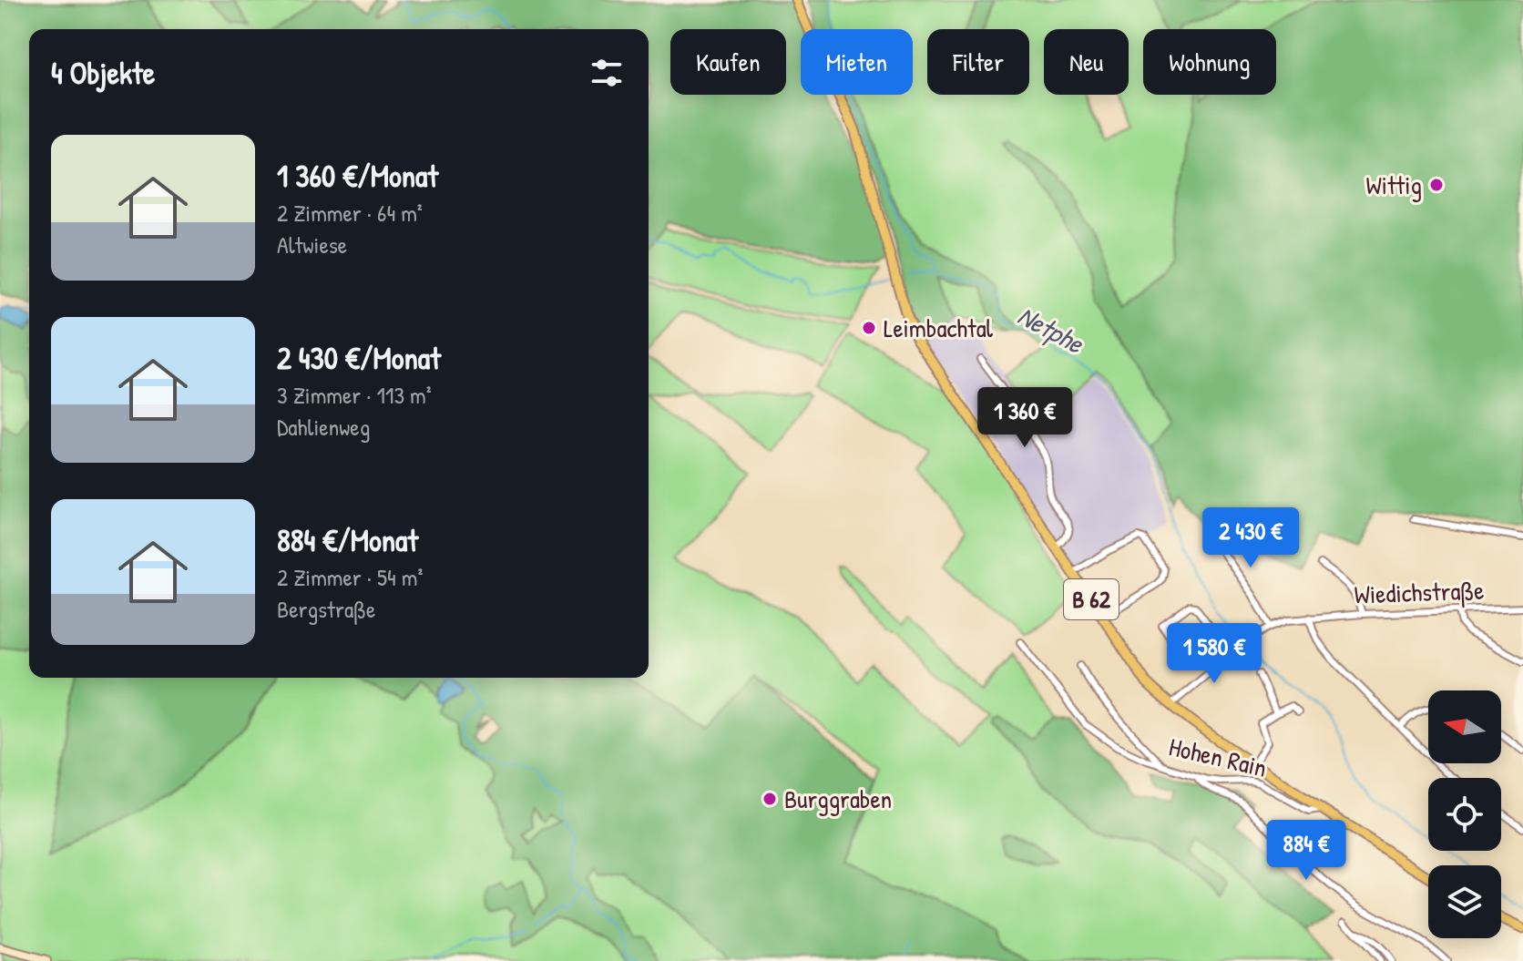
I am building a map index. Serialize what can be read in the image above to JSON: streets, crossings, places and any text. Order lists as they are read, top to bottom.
{
  "streets": {
    "main road": ["B 62"],
    "street": ["Wiedichstraße", "Hohen Rain"]
  },
  "crossings": [
    ["Wiedichstraße", "B 62"],
    ["B 62", "Hohen Rain"]
  ],
  "water": ["Netphe"],
  "places": ["Wittig", "Leimbachtal", "Burggraben"],
  "north": "left",
  "page": {
    "chip": [
      "Kaufen",
      "Mieten",
      "Filter",
      "Neu",
      "Wohnung"
    ],
    "heading": "4 Objekte",
    "list": [
      {
        "name": "1 360 €/Monat",
        "note": "2 Zimmer · 64 m² · Altwiese"
      },
      {
        "name": "2 430 €/Monat",
        "note": "3 Zimmer · 113 m² · Dahlienweg"
      },
      {
        "name": "884 €/Monat",
        "note": "2 Zimmer · 54 m² · Bergstraße"
      }
    ],
    "price": [
      "1 360 €",
      "2 430 €",
      "1 580 €",
      "884 €"
    ]
  }
}
